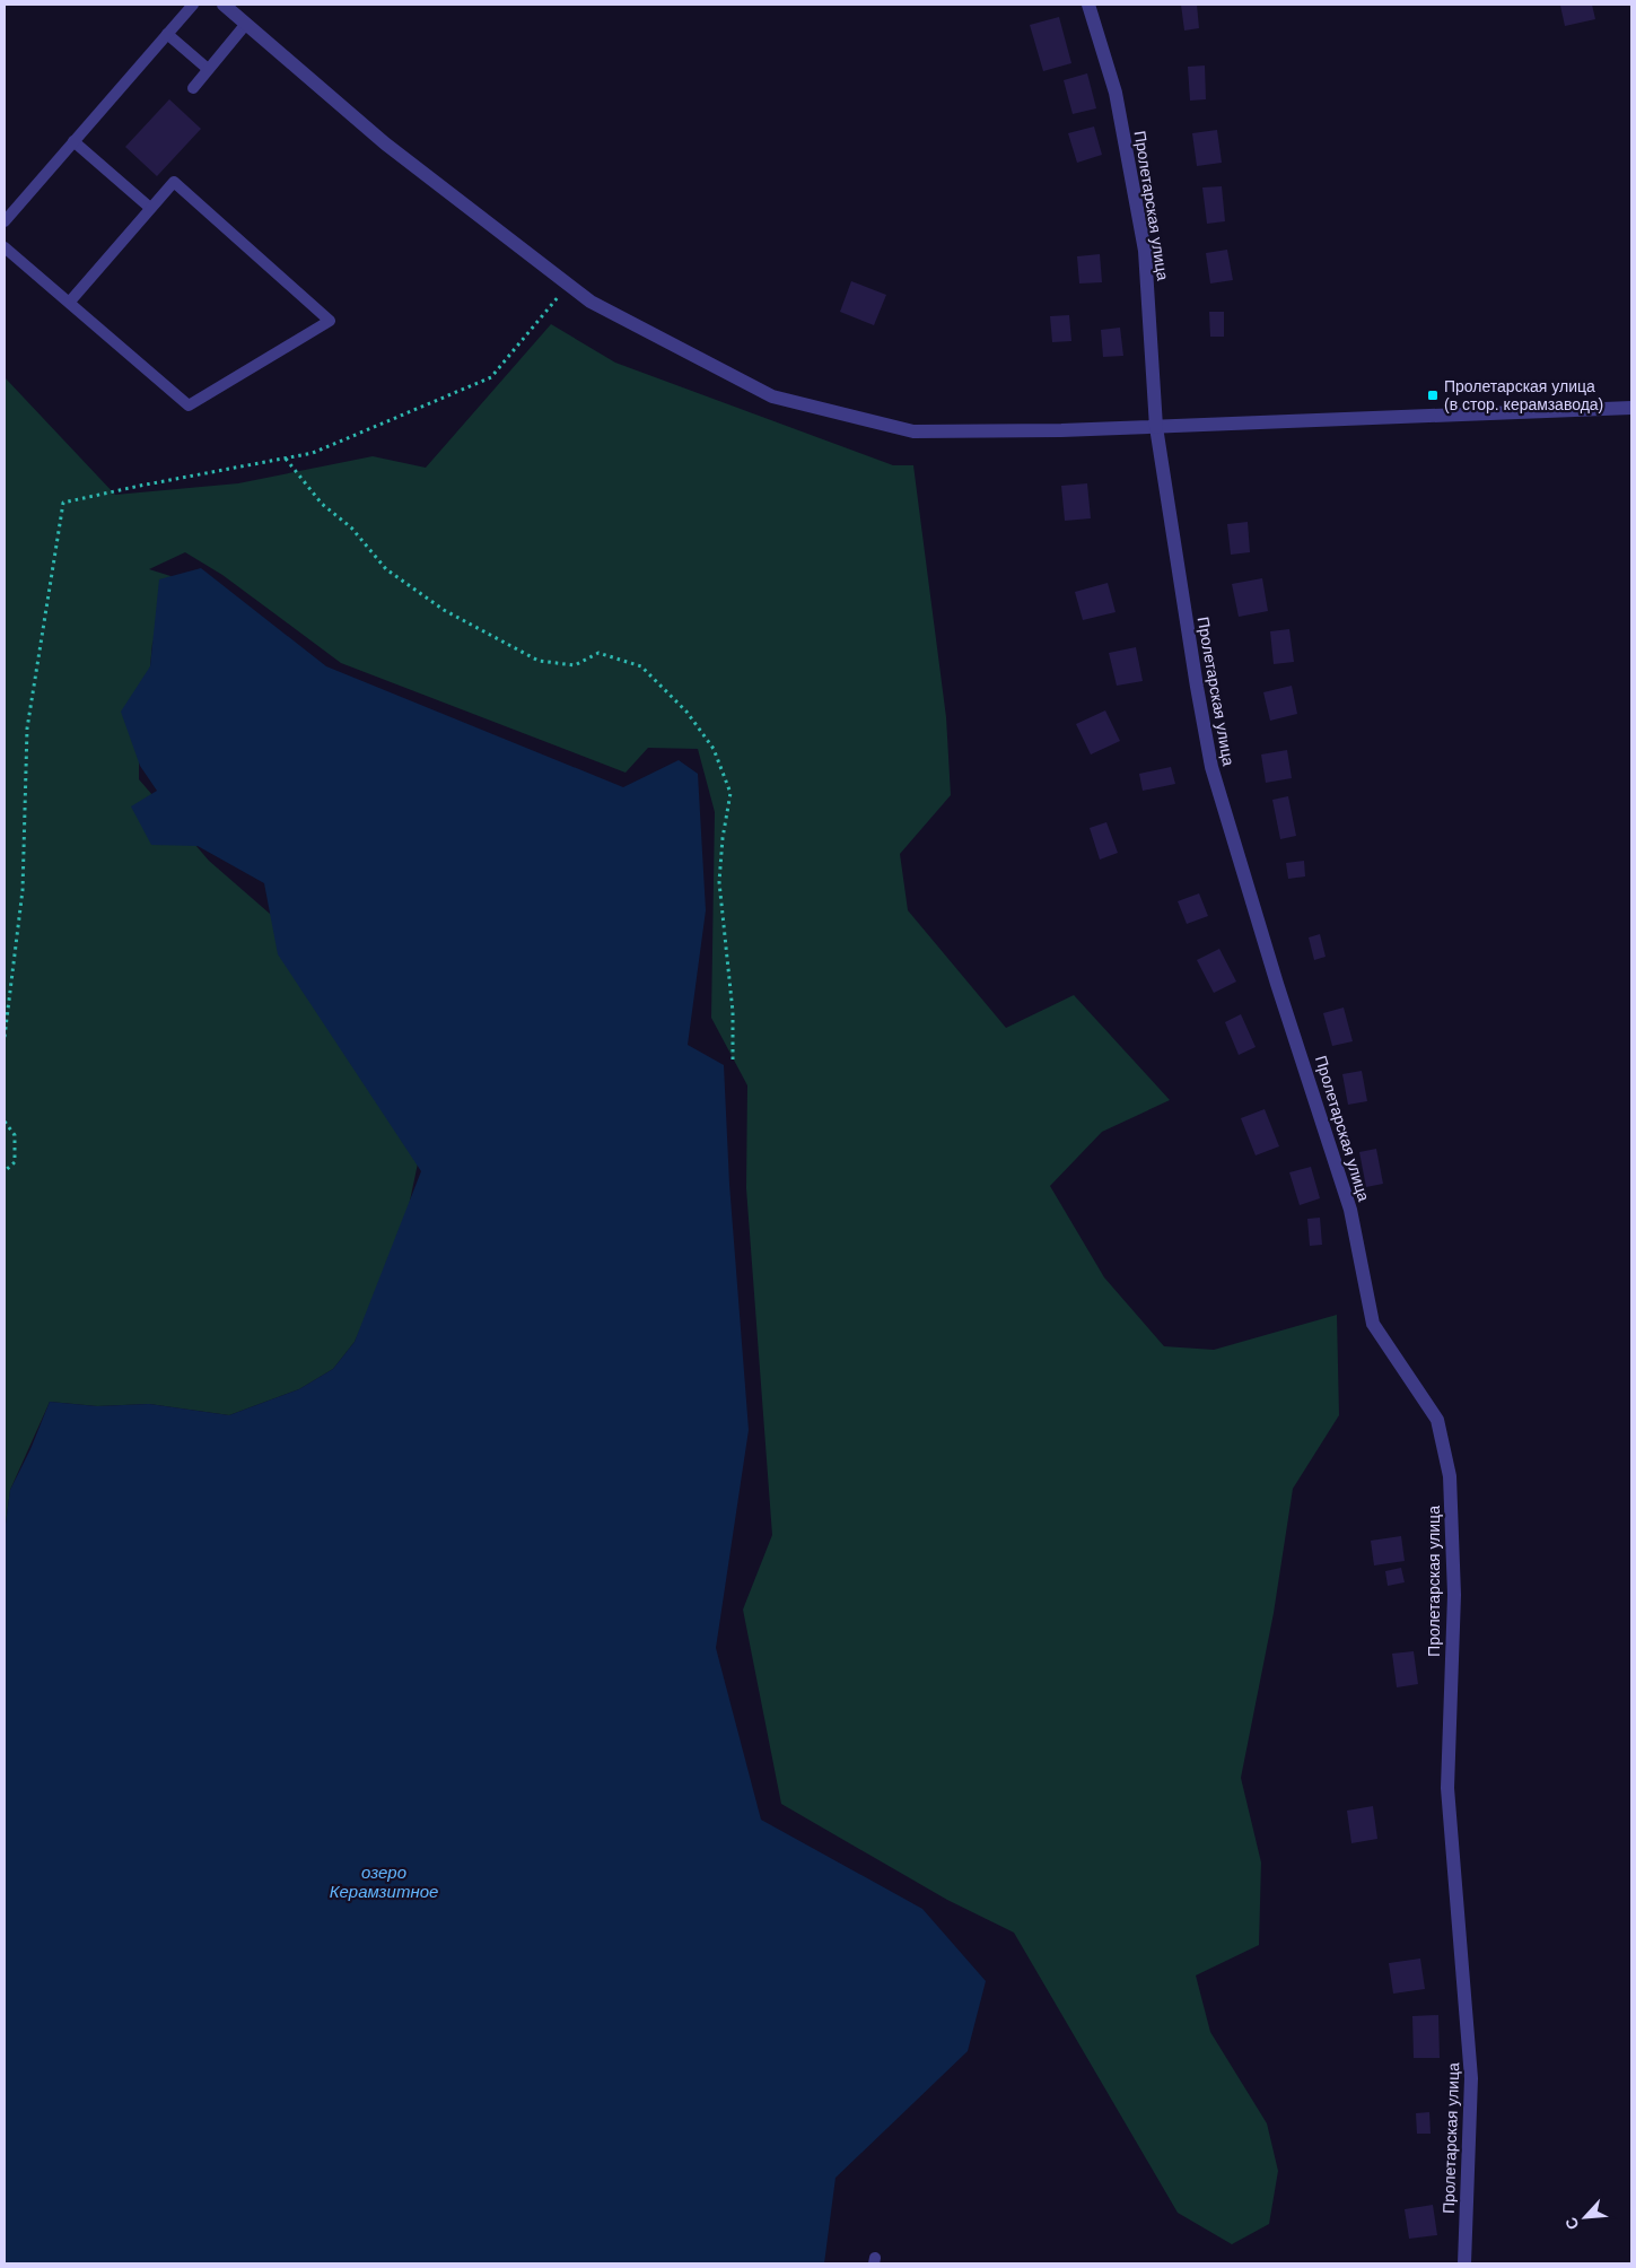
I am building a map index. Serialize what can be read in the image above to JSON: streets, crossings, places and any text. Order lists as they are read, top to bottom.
{
  "streets": {
    "street": ["Пролетарская улица"]
  },
  "water": ["озеро Керамзитное"],
  "places": {
    "transit": ["Пролетарская улица (в стор. керамзавода)"]
  },
  "north": "bottom left"
}
